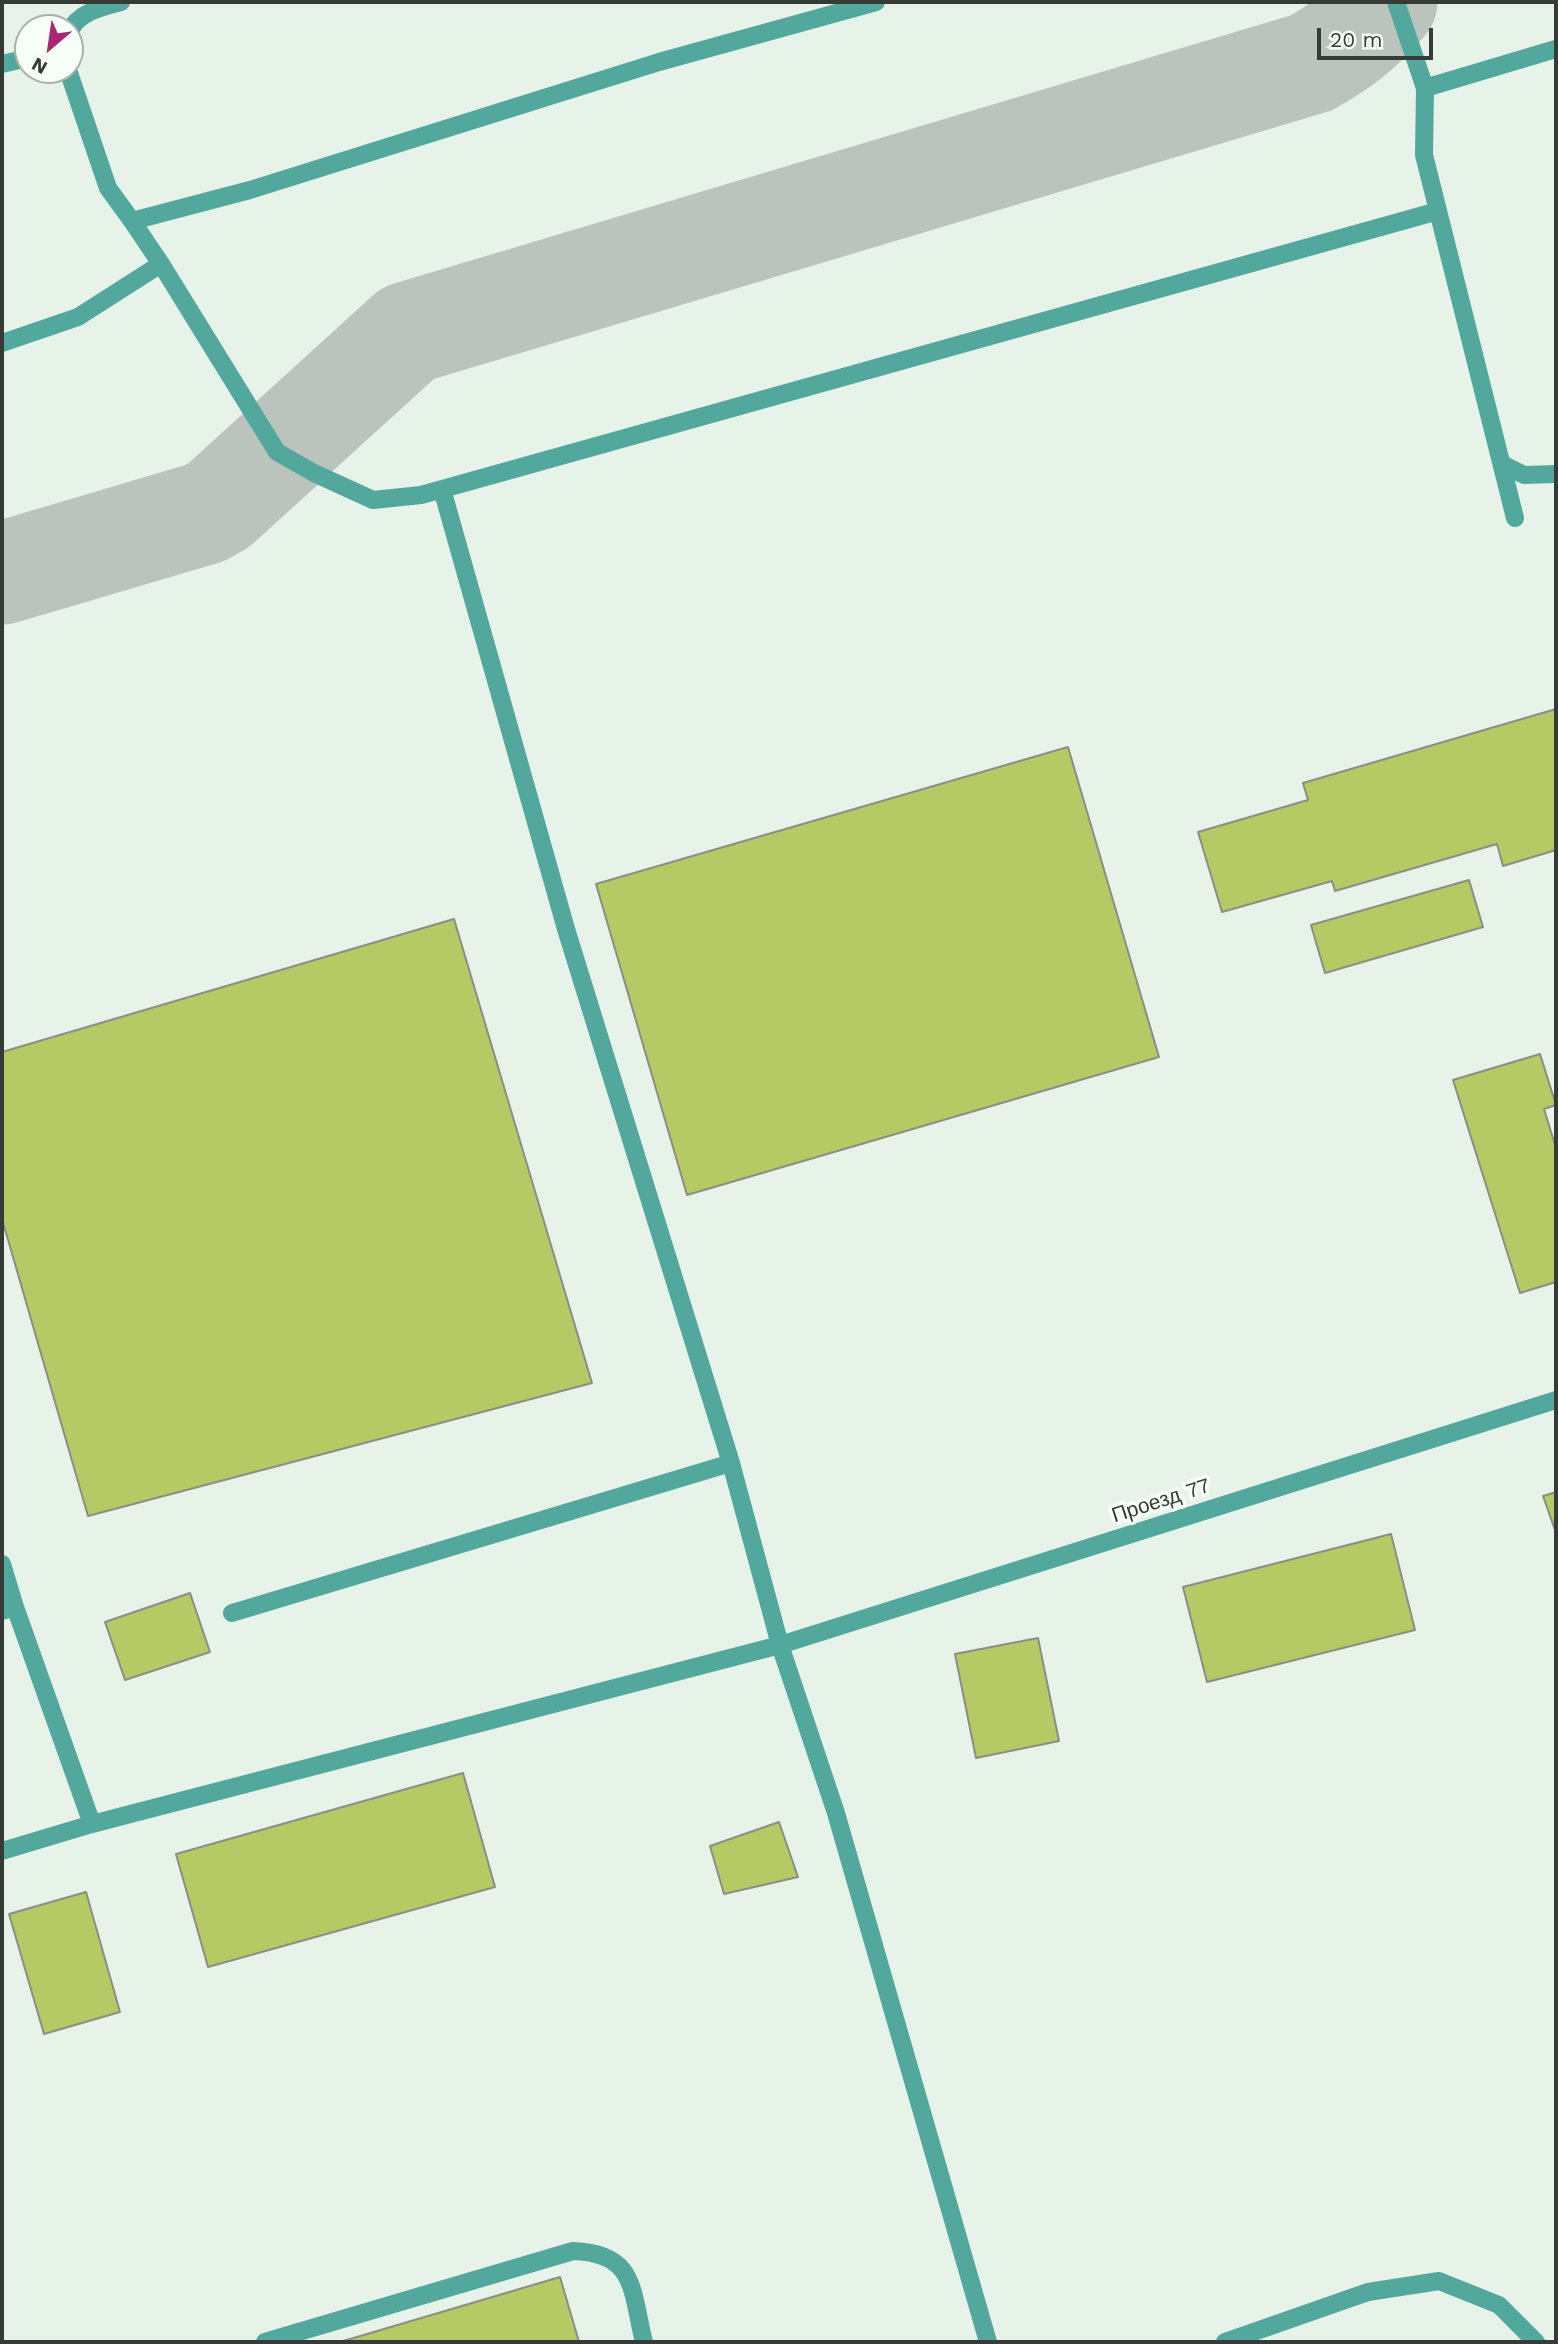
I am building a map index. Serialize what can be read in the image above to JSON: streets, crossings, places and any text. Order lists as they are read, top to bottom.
{
  "streets": {
    "lane": ["Проезд 77"]
  },
  "scale_bar": "20 m",
  "north": "bottom left"
}
